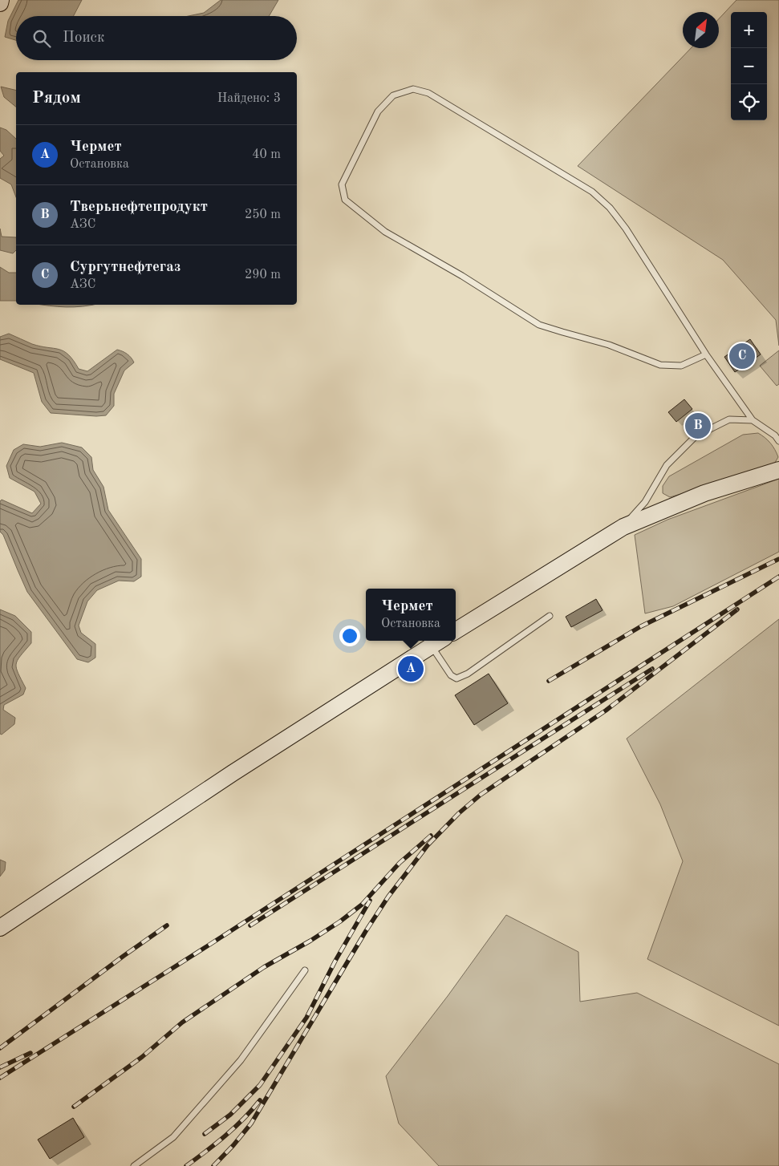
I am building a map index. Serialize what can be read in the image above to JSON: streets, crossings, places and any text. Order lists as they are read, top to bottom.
{
  "north": "top right",
  "page": {
    "map_buttons": ["+", "−"],
    "search": "Поиск",
    "heading": ["Рядом", "Найдено: 3"],
    "list": [
      {
        "mark": "A",
        "name": "Чермет",
        "note": "Остановка",
        "value": "40 m"
      },
      {
        "mark": "B",
        "name": "Тверьнефтепродукт",
        "note": "АЗС",
        "value": "250 m"
      },
      {
        "mark": "C",
        "name": "Сургутнефтегаз",
        "note": "АЗС",
        "value": "290 m"
      }
    ],
    "pins": ["C", "B", "A"],
    "popup": ["Чермет", "Остановка"]
  }
}
